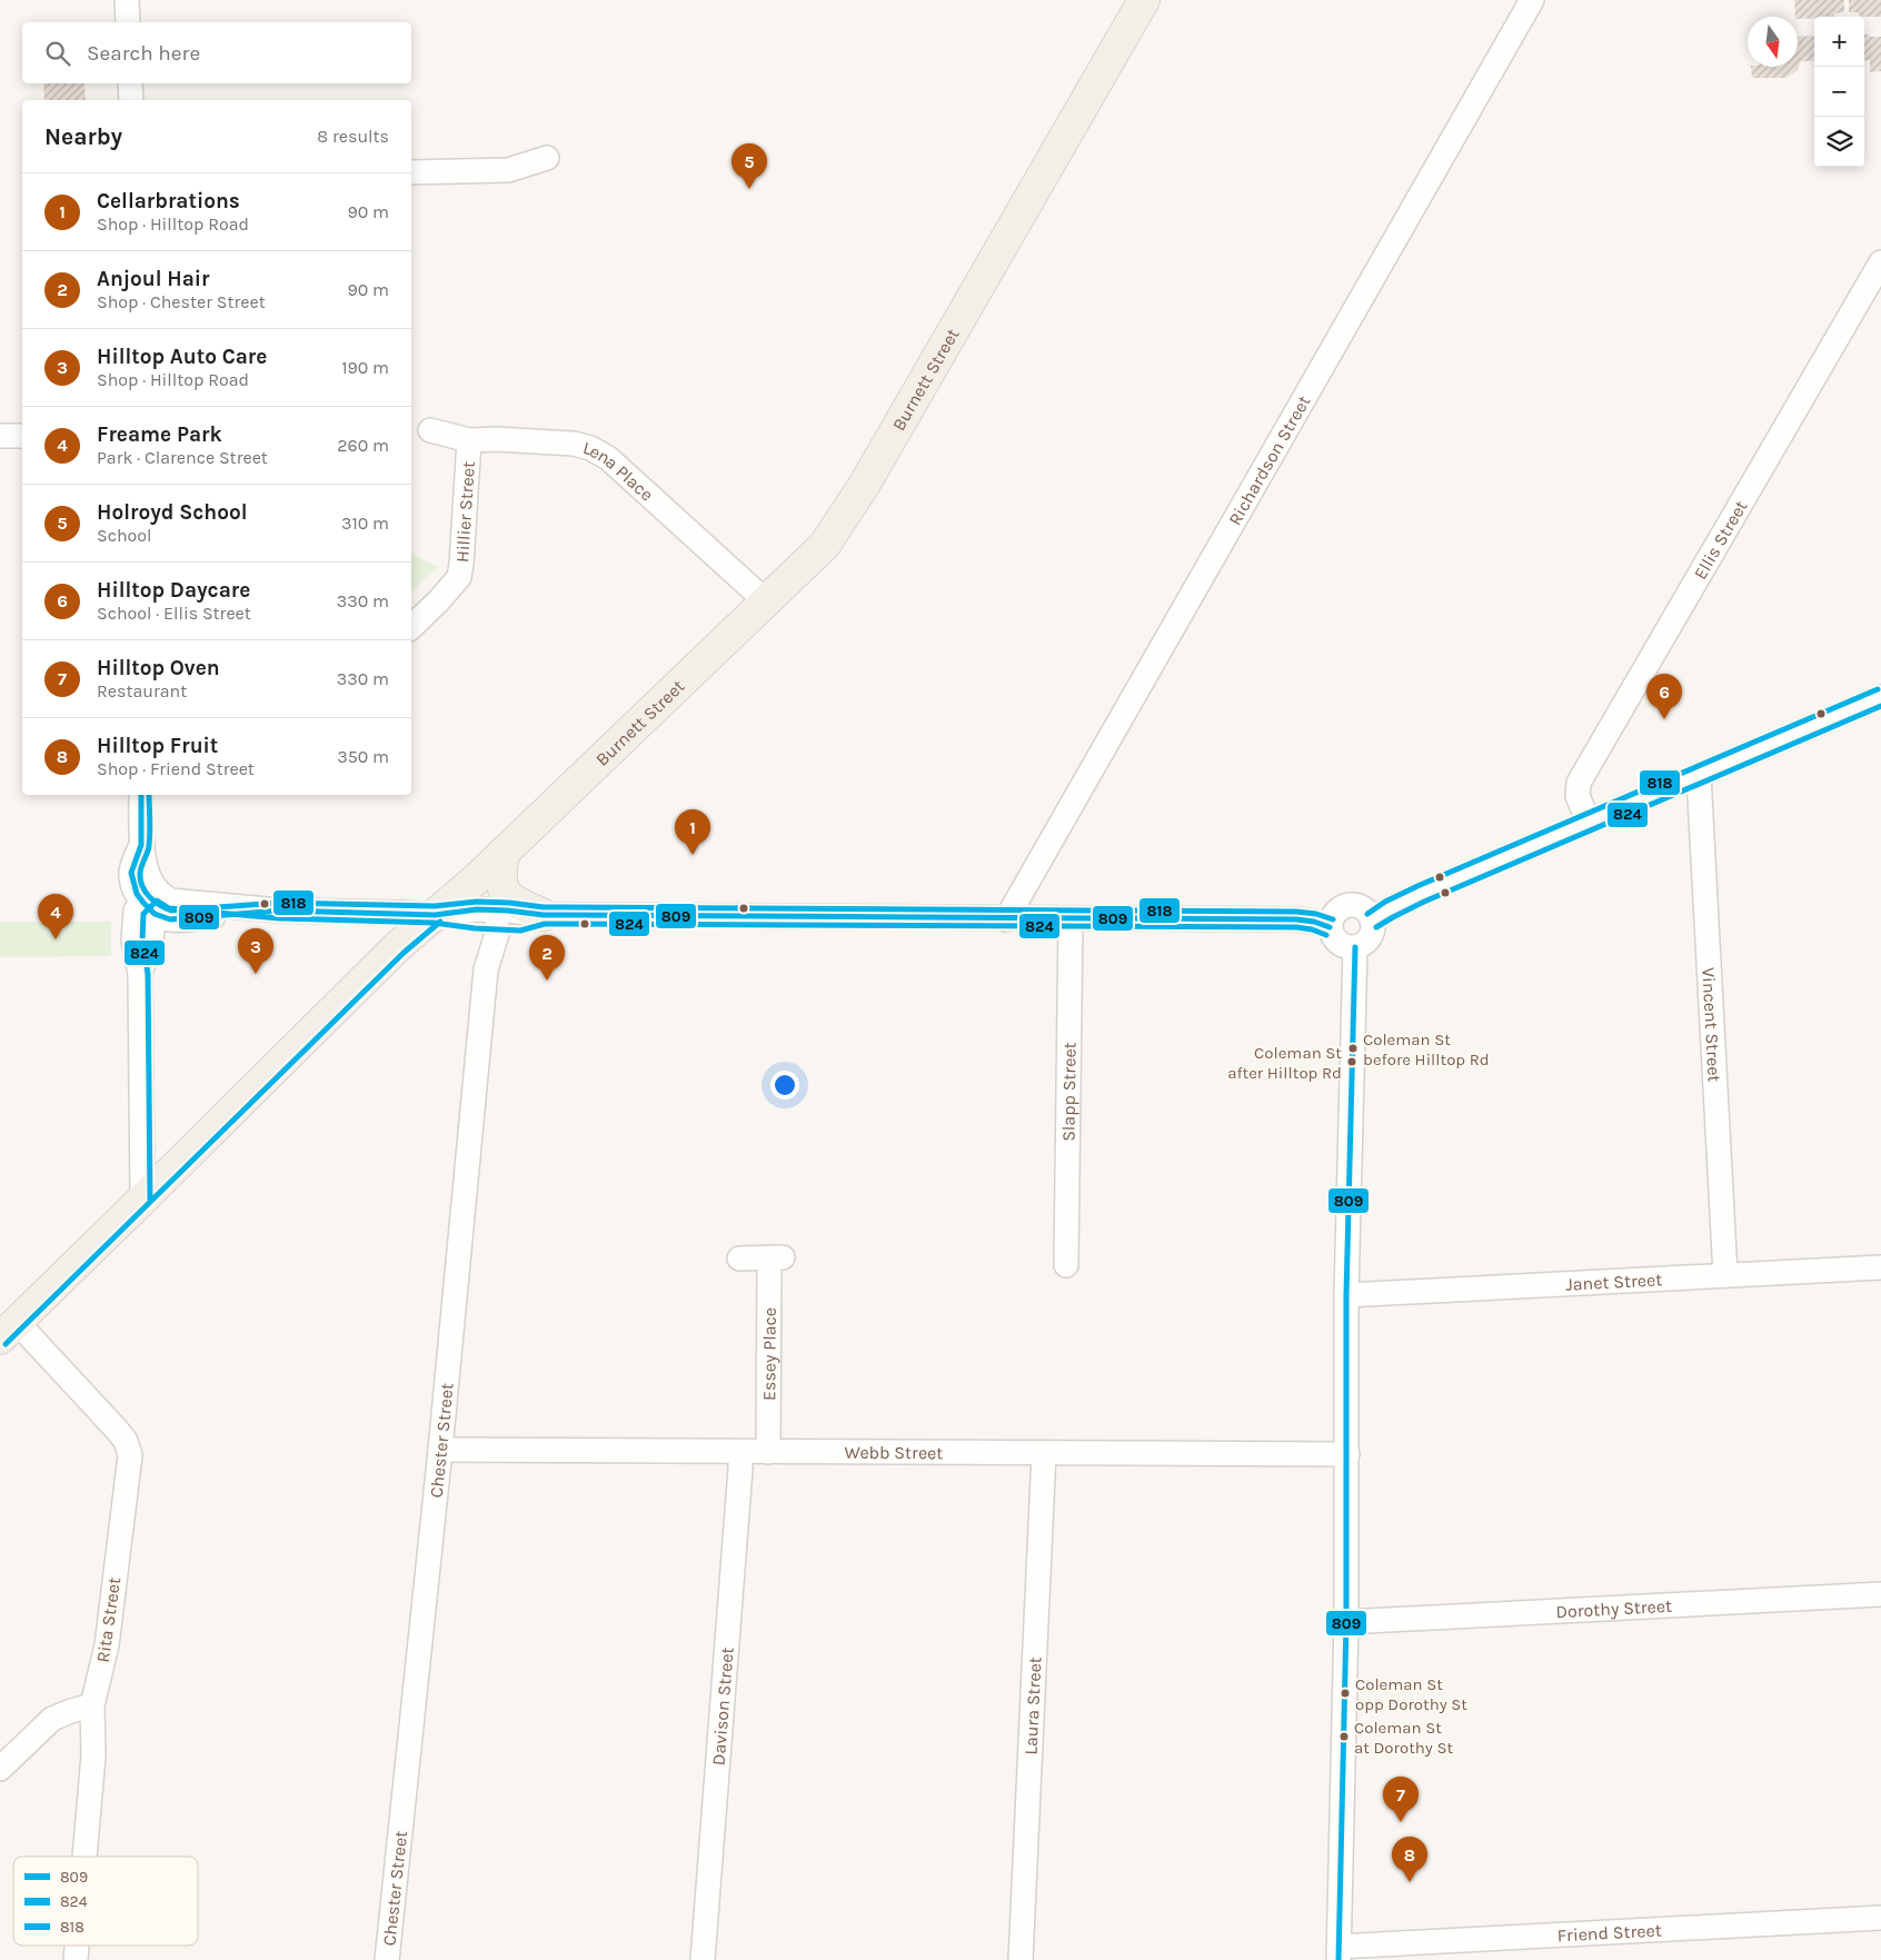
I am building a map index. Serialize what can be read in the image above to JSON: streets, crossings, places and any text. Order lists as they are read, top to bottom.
{
  "streets": {
    "main road": ["Burnett Street"],
    "street": [
      "Richardson Street",
      "Lena Place",
      "Hillier Street",
      "Ellis Street",
      "Vincent Street",
      "Slapp Street",
      "Janet Street",
      "Essey Place",
      "Chester Street",
      "Webb Street",
      "Dorothy Street",
      "Rita Street",
      "Davison Street",
      "Laura Street",
      "Friend Street"
    ]
  },
  "crossings": [
    ["Burnett Street", "Lena Place"],
    ["Burnett Street", "Rita Street"],
    ["Lena Place", "Hillier Street"],
    ["Vincent Street", "Janet Street"],
    ["Essey Place", "Webb Street"],
    ["Chester Street", "Webb Street"],
    ["Webb Street", "Davison Street"],
    ["Webb Street", "Laura Street"]
  ],
  "places": [
    "Coleman St before Hilltop Rd",
    "Coleman St after Hilltop Rd",
    "Coleman St opp Dorothy St",
    "Coleman St at Dorothy St"
  ],
  "lines": ["transit line 818", "transit line 824", "transit line 809"],
  "legend": ["809", "824", "818"],
  "north": "bottom",
  "page": {
    "map_buttons": ["+", "−"],
    "search": "Search here",
    "heading": ["Nearby", "8 results"],
    "pins": [
      "5",
      "6",
      "1",
      "4",
      "3",
      "2",
      "7",
      "8"
    ],
    "list": [
      {
        "mark": "1",
        "name": "Cellarbrations",
        "note": "Shop · Hilltop Road",
        "value": "90 m"
      },
      {
        "mark": "2",
        "name": "Anjoul Hair",
        "note": "Shop · Chester Street",
        "value": "90 m"
      },
      {
        "mark": "3",
        "name": "Hilltop Auto Care",
        "note": "Shop · Hilltop Road",
        "value": "190 m"
      },
      {
        "mark": "4",
        "name": "Freame Park",
        "note": "Park · Clarence Street",
        "value": "260 m"
      },
      {
        "mark": "5",
        "name": "Holroyd School",
        "note": "School",
        "value": "310 m"
      },
      {
        "mark": "6",
        "name": "Hilltop Daycare",
        "note": "School · Ellis Street",
        "value": "330 m"
      },
      {
        "mark": "7",
        "name": "Hilltop Oven",
        "note": "Restaurant",
        "value": "330 m"
      },
      {
        "mark": "8",
        "name": "Hilltop Fruit",
        "note": "Shop · Friend Street",
        "value": "350 m"
      }
    ]
  }
}
